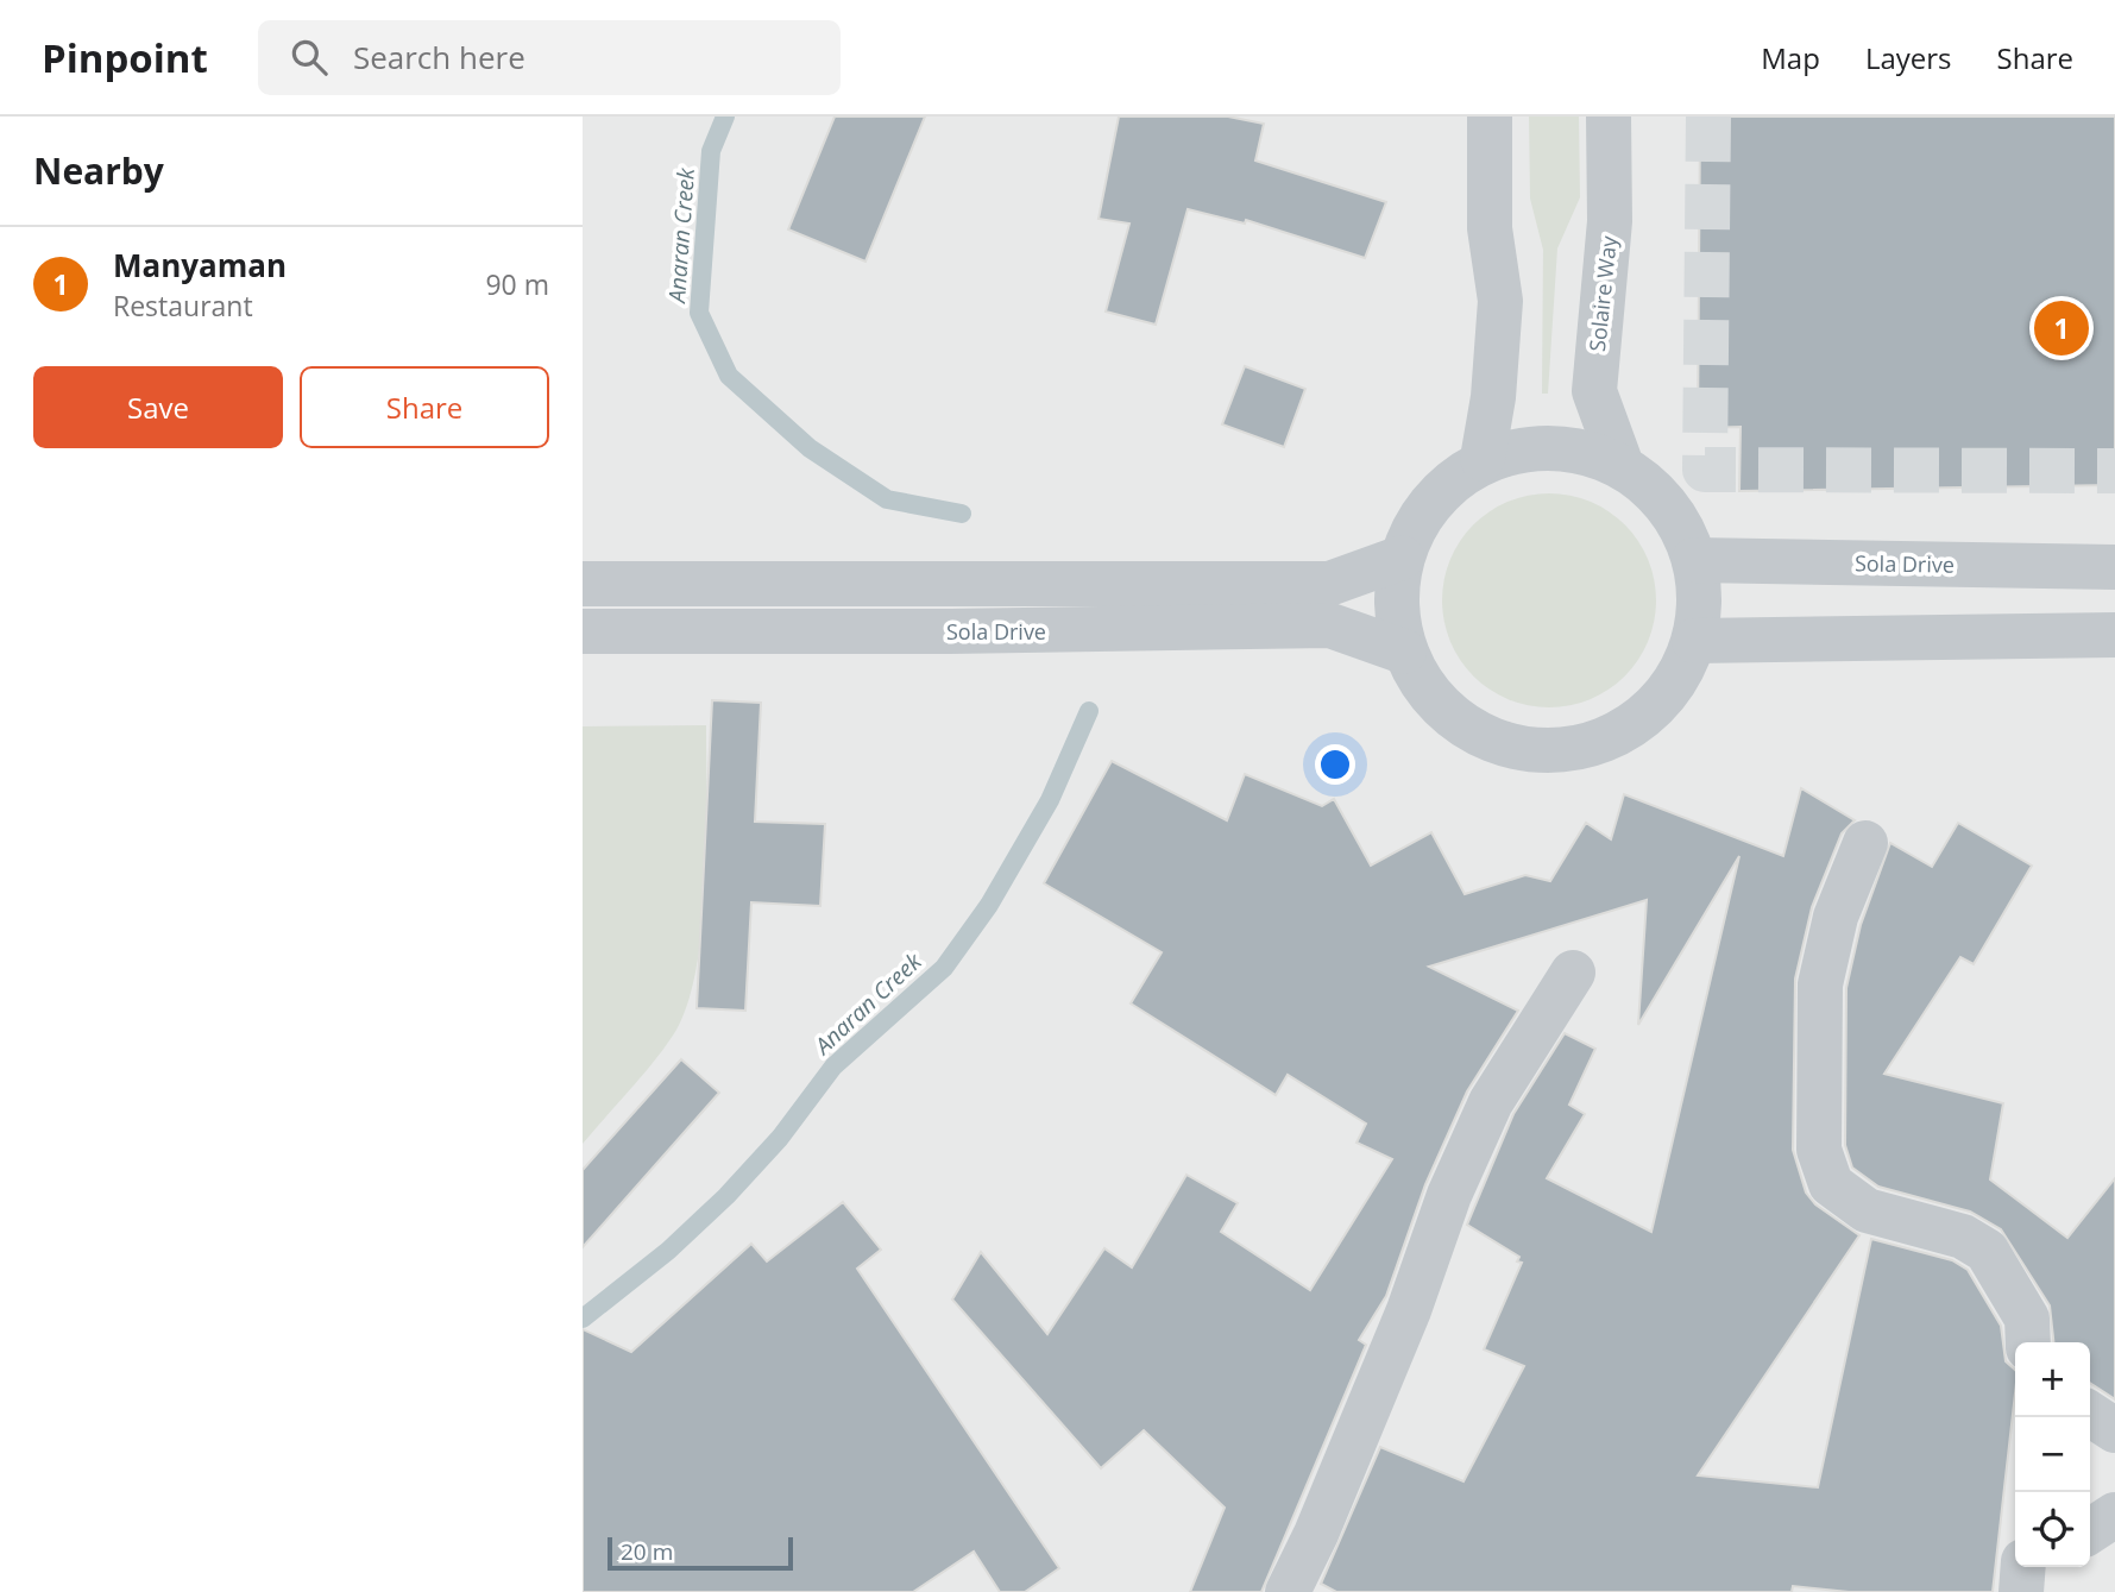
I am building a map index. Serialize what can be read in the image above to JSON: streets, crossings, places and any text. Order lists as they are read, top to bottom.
{
  "streets": {
    "street": ["Solaire Way", "Sola Drive"]
  },
  "water": ["Anaran Creek"],
  "scale_bar": "20 m",
  "page": {
    "header": "Pinpoint",
    "search": "Search here",
    "nav": ["Map", "Layers", "Share"],
    "heading": "Nearby",
    "list": [
      {
        "mark": "1",
        "name": "Manyaman",
        "note": "Restaurant",
        "value": "90 m"
      }
    ],
    "pins": "1",
    "buttons": ["Save", "Share"],
    "map_buttons": ["+", "−"],
    "scale": "20 m"
  }
}
